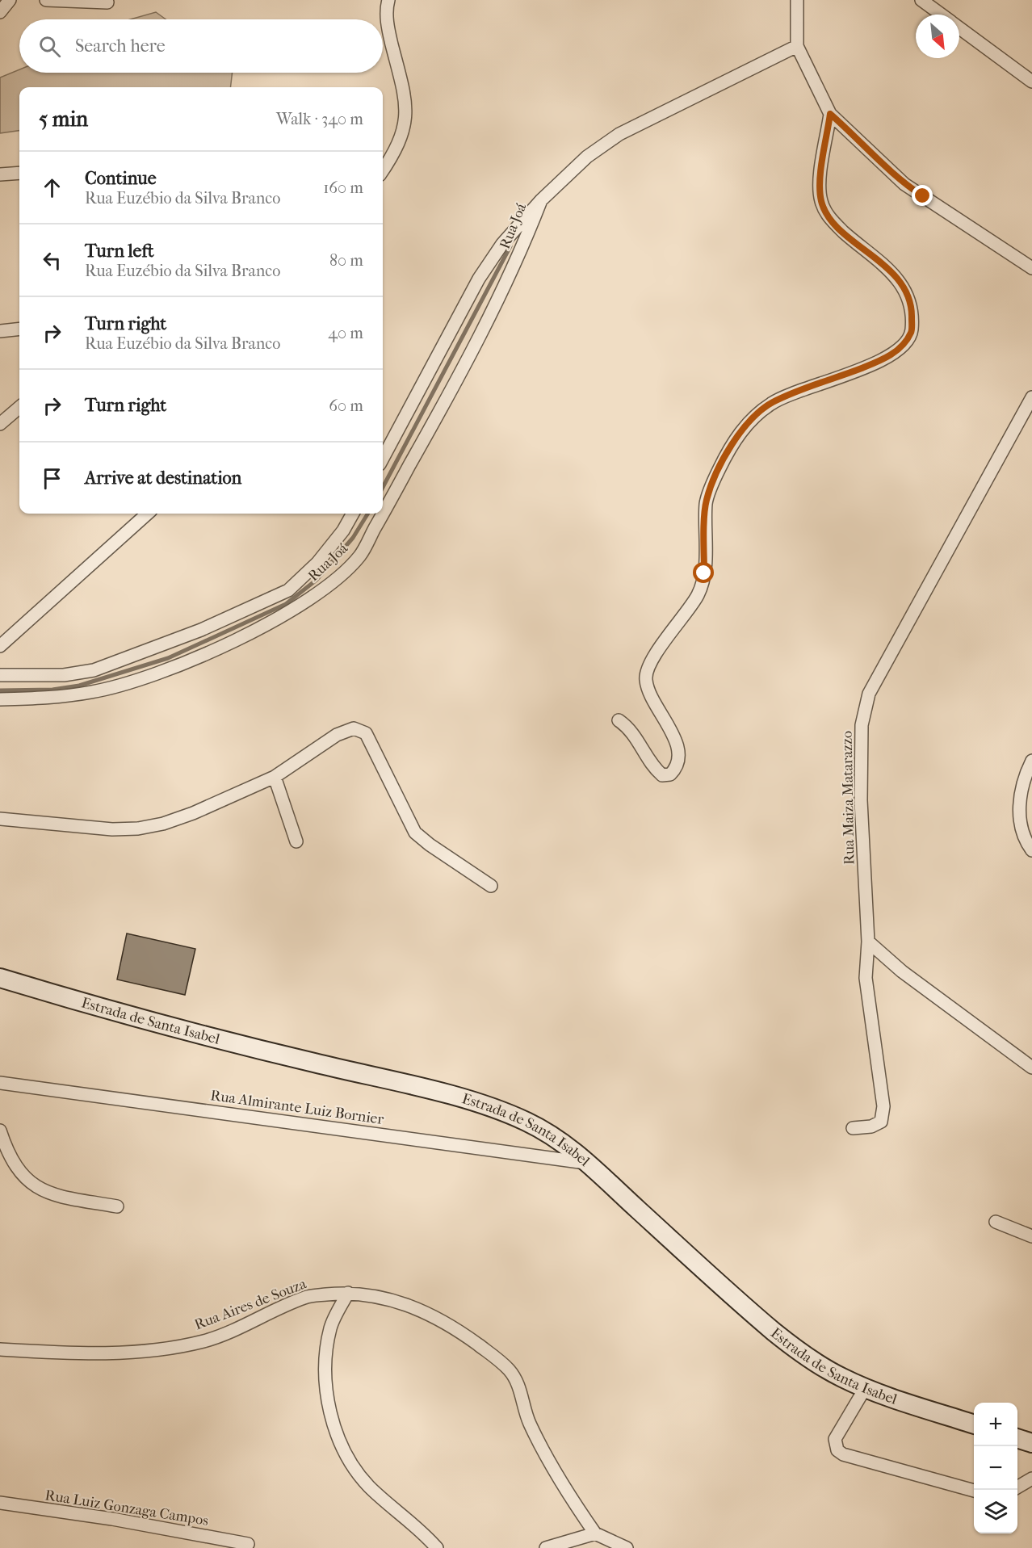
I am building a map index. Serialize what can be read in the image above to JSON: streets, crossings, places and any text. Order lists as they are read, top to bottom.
{
  "streets": {
    "main road": ["Estrada de Santa Isabel"],
    "street": [
      "Rua Joá",
      "Rua Maiza Matarazzo",
      "Rua Almirante Luiz Bornier",
      "Rua Aires de Souza",
      "Rua Luiz Gonzaga Campos"
    ]
  },
  "crossings": [
    ["Estrada de Santa Isabel", "Rua Almirante Luiz Bornier"]
  ],
  "north": "bottom right",
  "page": {
    "search": "Search here",
    "heading": ["5 min", "Walk · 340 m"],
    "list": [
      ["Continue", "Rua Euzébio da Silva Branco", "160 m"],
      ["Turn left", "Rua Euzébio da Silva Branco", "80 m"],
      ["Turn right", "Rua Euzébio da Silva Branco", "40 m"],
      ["Turn right", "60 m"],
      "Arrive at destination"
    ],
    "map_buttons": ["+", "−"]
  }
}
